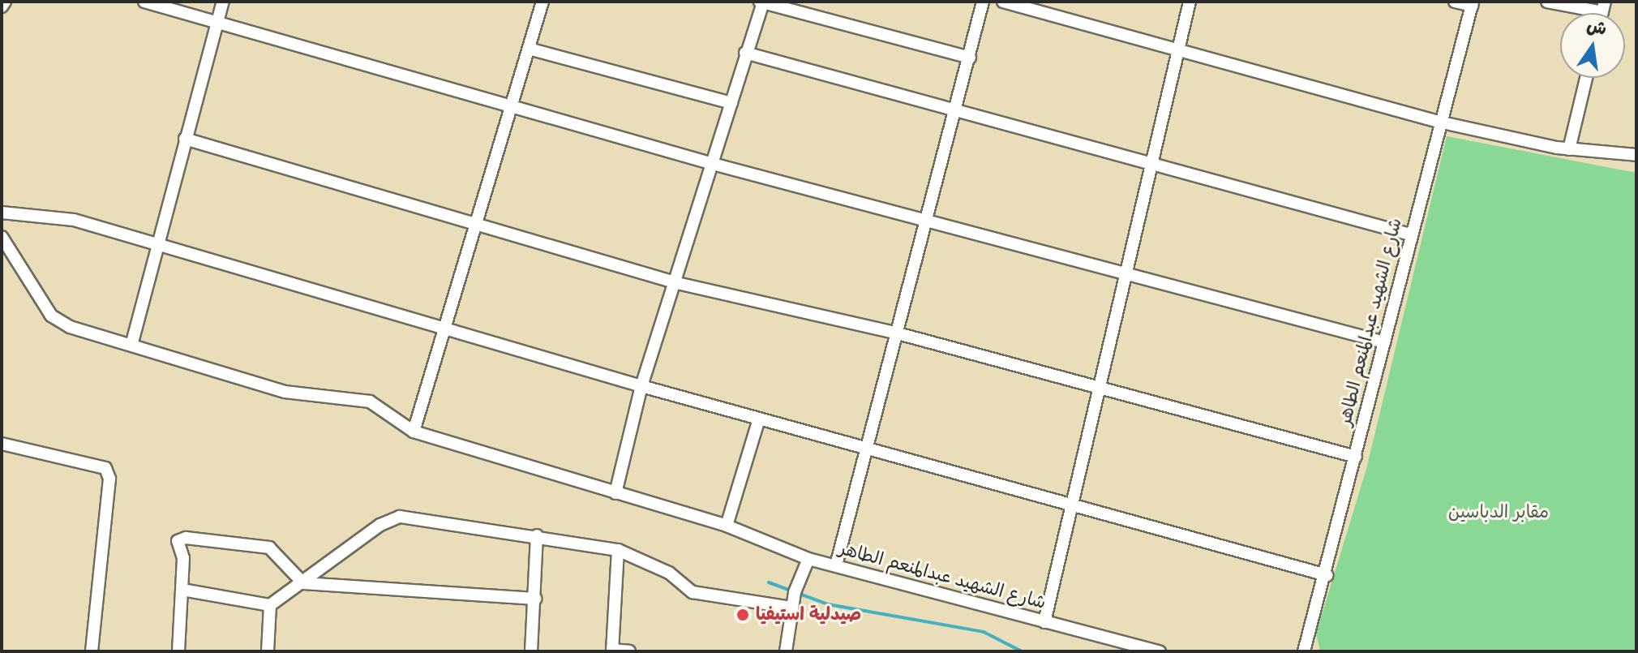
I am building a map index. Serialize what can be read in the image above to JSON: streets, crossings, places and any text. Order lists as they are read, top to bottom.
{
  "streets": {
    "street": ["شارع الشهيد عبدالمنعم الطاهر"]
  },
  "parks": ["مقابر الدباسين"],
  "places": ["صيدلية استيفيا"],
  "north": "top"
}
